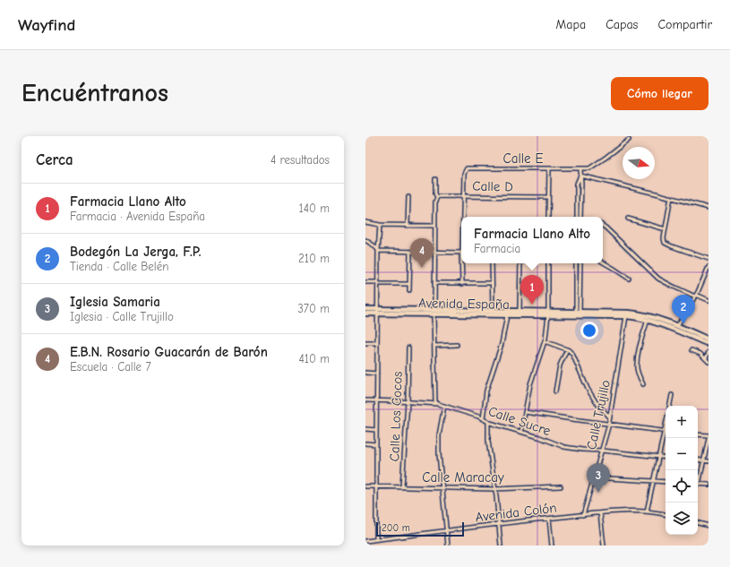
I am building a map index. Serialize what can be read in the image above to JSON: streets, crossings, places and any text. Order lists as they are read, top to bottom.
{
  "streets": {
    "main road": ["Avenida España"],
    "street": [
      "Calle E",
      "Calle D",
      "Calle Trujillo",
      "Calle Los Cocos",
      "Calle Sucre",
      "Calle Maracay",
      "Avenida Colón"
    ]
  },
  "crossings": [
    ["Calle E", "Calle D"],
    ["Avenida España", "Calle Trujillo"],
    ["Calle Trujillo", "Calle Sucre"],
    ["Calle Trujillo", "Avenida Colón"],
    ["Calle Los Cocos", "Calle Sucre"],
    ["Calle Los Cocos", "Calle Maracay"]
  ],
  "scale_bar": "200 m",
  "north": "right",
  "page": {
    "header": "Wayfind",
    "nav": ["Mapa", "Capas", "Compartir"],
    "buttons": "Cómo llegar",
    "title": "Encuéntranos",
    "heading": ["Cerca", "4 resultados"],
    "list": [
      {
        "mark": "1",
        "name": "Farmacia Llano Alto",
        "note": "Farmacia · Avenida España",
        "value": "140 m"
      },
      {
        "mark": "2",
        "name": "Bodegón La Jerga, F.P.",
        "note": "Tienda · Calle Belén",
        "value": "210 m"
      },
      {
        "mark": "3",
        "name": "Iglesia Samaria",
        "note": "Iglesia · Calle Trujillo",
        "value": "370 m"
      },
      {
        "mark": "4",
        "name": "E.B.N. Rosario Guacarán de Barón",
        "note": "Escuela · Calle 7",
        "value": "410 m"
      }
    ],
    "popup": ["Farmacia Llano Alto", "Farmacia"],
    "pins": [
      "4",
      "1",
      "2",
      "3"
    ],
    "map_buttons": ["+", "−"],
    "scale": "200 m"
  }
}
